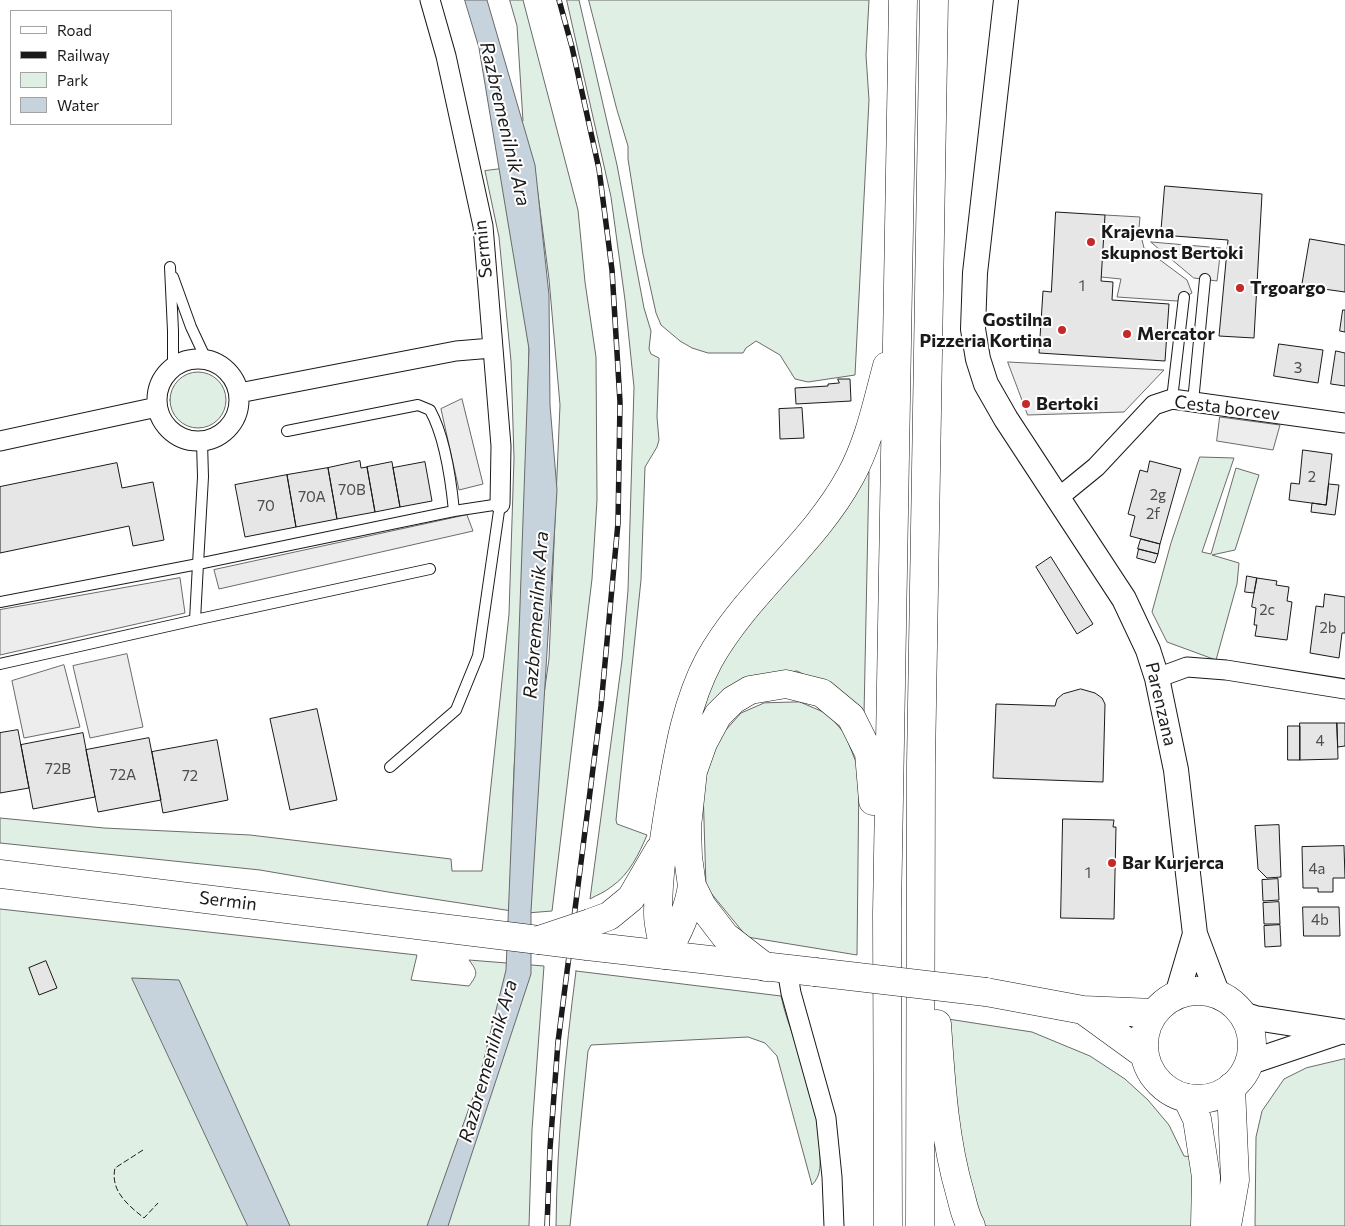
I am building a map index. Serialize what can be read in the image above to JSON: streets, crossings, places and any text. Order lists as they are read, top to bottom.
{
  "streets": {
    "main road": ["Sermin"],
    "street": ["Cesta borcev", "Parenzana"]
  },
  "crossings": [
    ["Cesta borcev", "Parenzana"]
  ],
  "water": ["Razbremenilnik Ara"],
  "places": [
    "Krajevna skupnost Bertoki",
    "Trgoargo",
    "Gostilna Pizzeria Kortina",
    "Mercator",
    "Bertoki",
    "Bar Kurjerca"
  ],
  "house_numbers": [
    "1",
    "3",
    "2",
    "70B",
    "2g",
    "70A",
    "70",
    "2f",
    "2c",
    "2b",
    "4",
    "72B",
    "72A",
    "72",
    "4a",
    "1",
    "4b"
  ],
  "legend": [
    "Road",
    "Railway",
    "Park",
    "Water"
  ]
}
